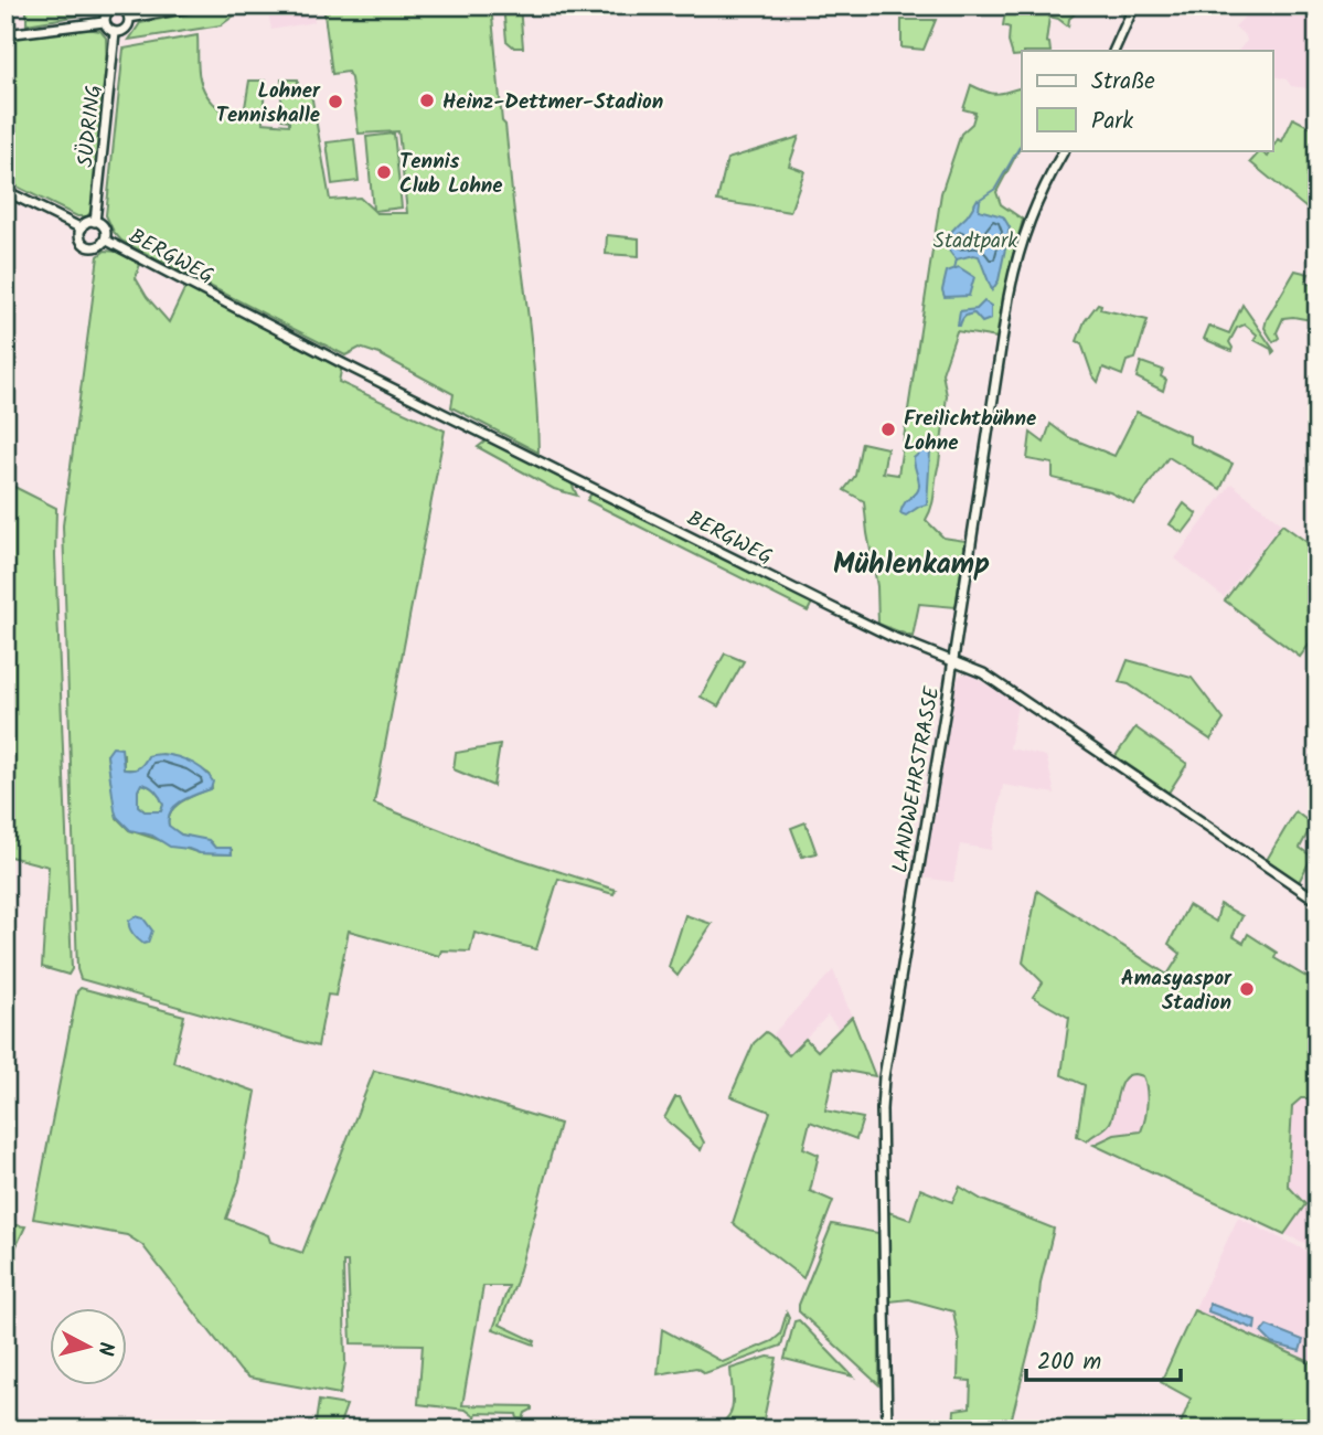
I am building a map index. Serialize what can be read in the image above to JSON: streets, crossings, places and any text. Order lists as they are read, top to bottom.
{
  "streets": {
    "main road": ["SÜDRING", "BERGWEG", "LANDWEHRSTRASSE"]
  },
  "crossings": [
    ["SÜDRING", "BERGWEG"],
    ["BERGWEG", "LANDWEHRSTRASSE"]
  ],
  "districts": ["Mühlenkamp"],
  "parks": ["Stadtpark"],
  "places": [
    "Heinz-Dettmer-Stadion",
    "Lohner Tennishalle",
    "Tennis Club Lohne",
    "Freilichtbühne Lohne",
    "Amasyaspor Stadion"
  ],
  "legend": ["Straße", "Park"],
  "scale_bar": "200 m",
  "north": "right"
}
